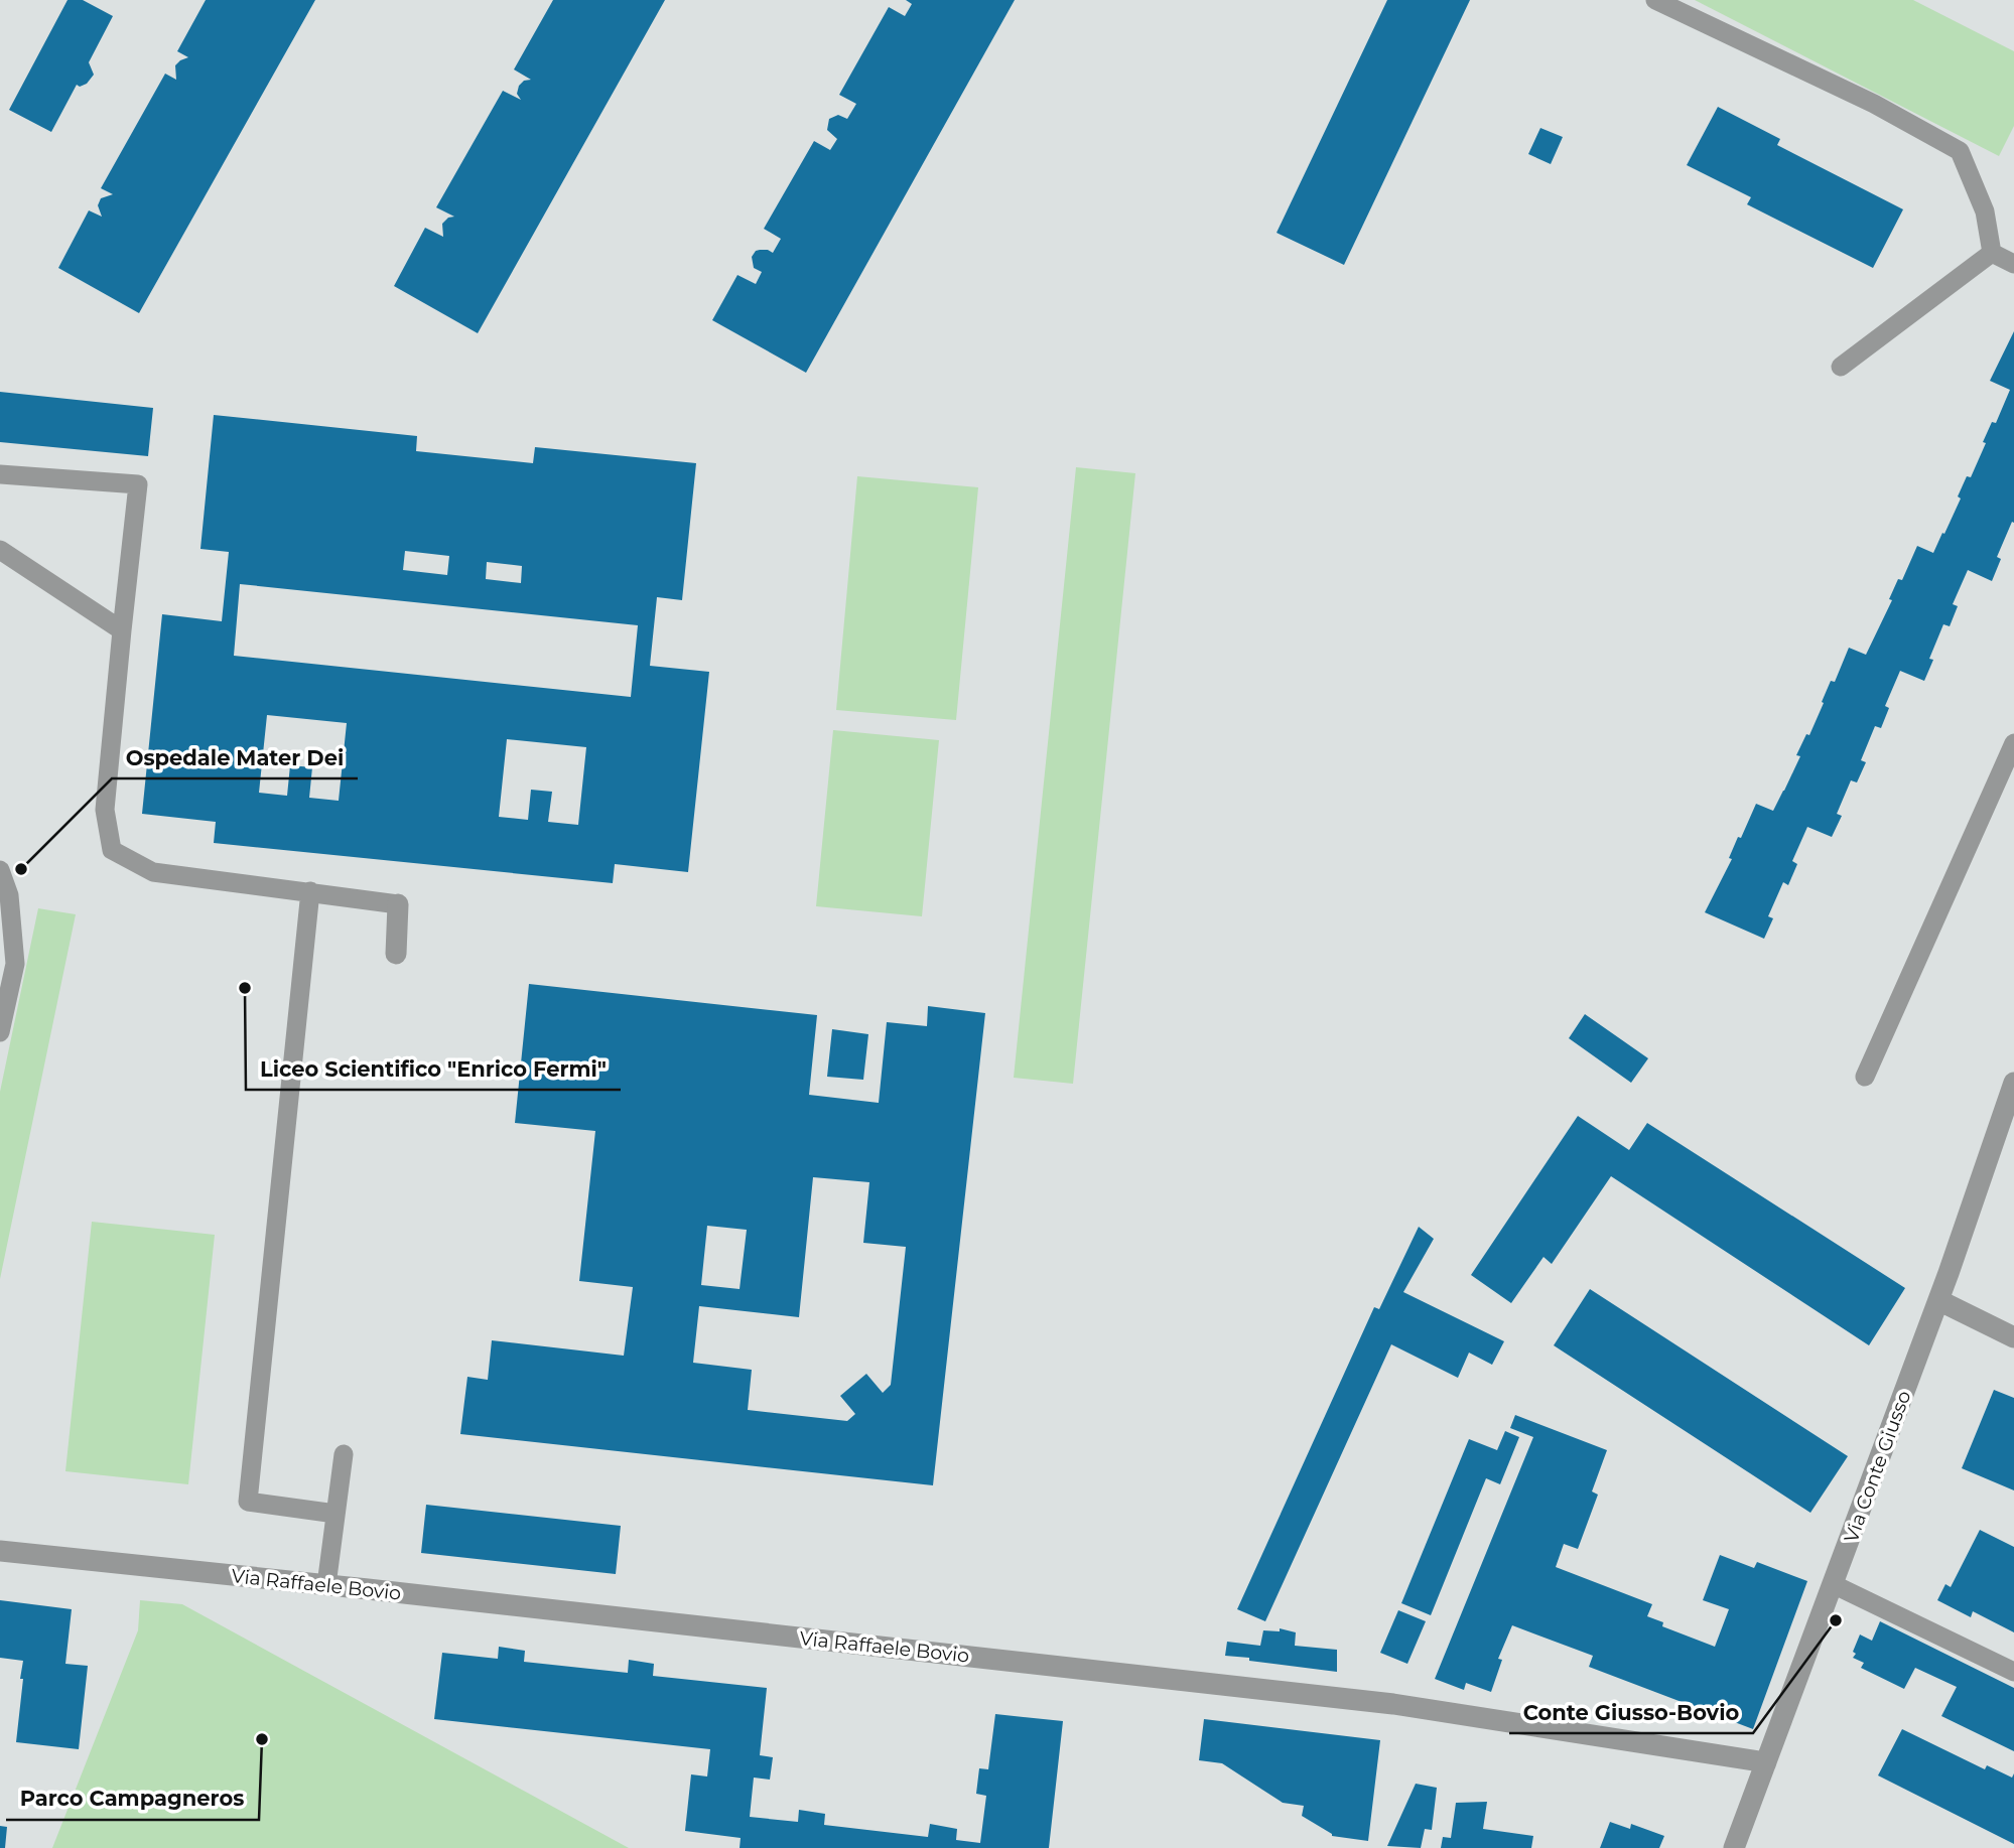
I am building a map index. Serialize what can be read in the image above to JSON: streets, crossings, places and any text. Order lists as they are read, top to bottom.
{
  "streets": {
    "street": ["Via Conte Giusso", "Via Raffaele Bovio"]
  },
  "crossings": [
    ["Via Conte Giusso", "Via Raffaele Bovio"]
  ],
  "places": [
    "Ospedale Mater Dei",
    "Liceo Scientifico \"Enrico Fermi\"",
    "Conte Giusso-Bovio",
    "Parco Campagneros"
  ]
}
